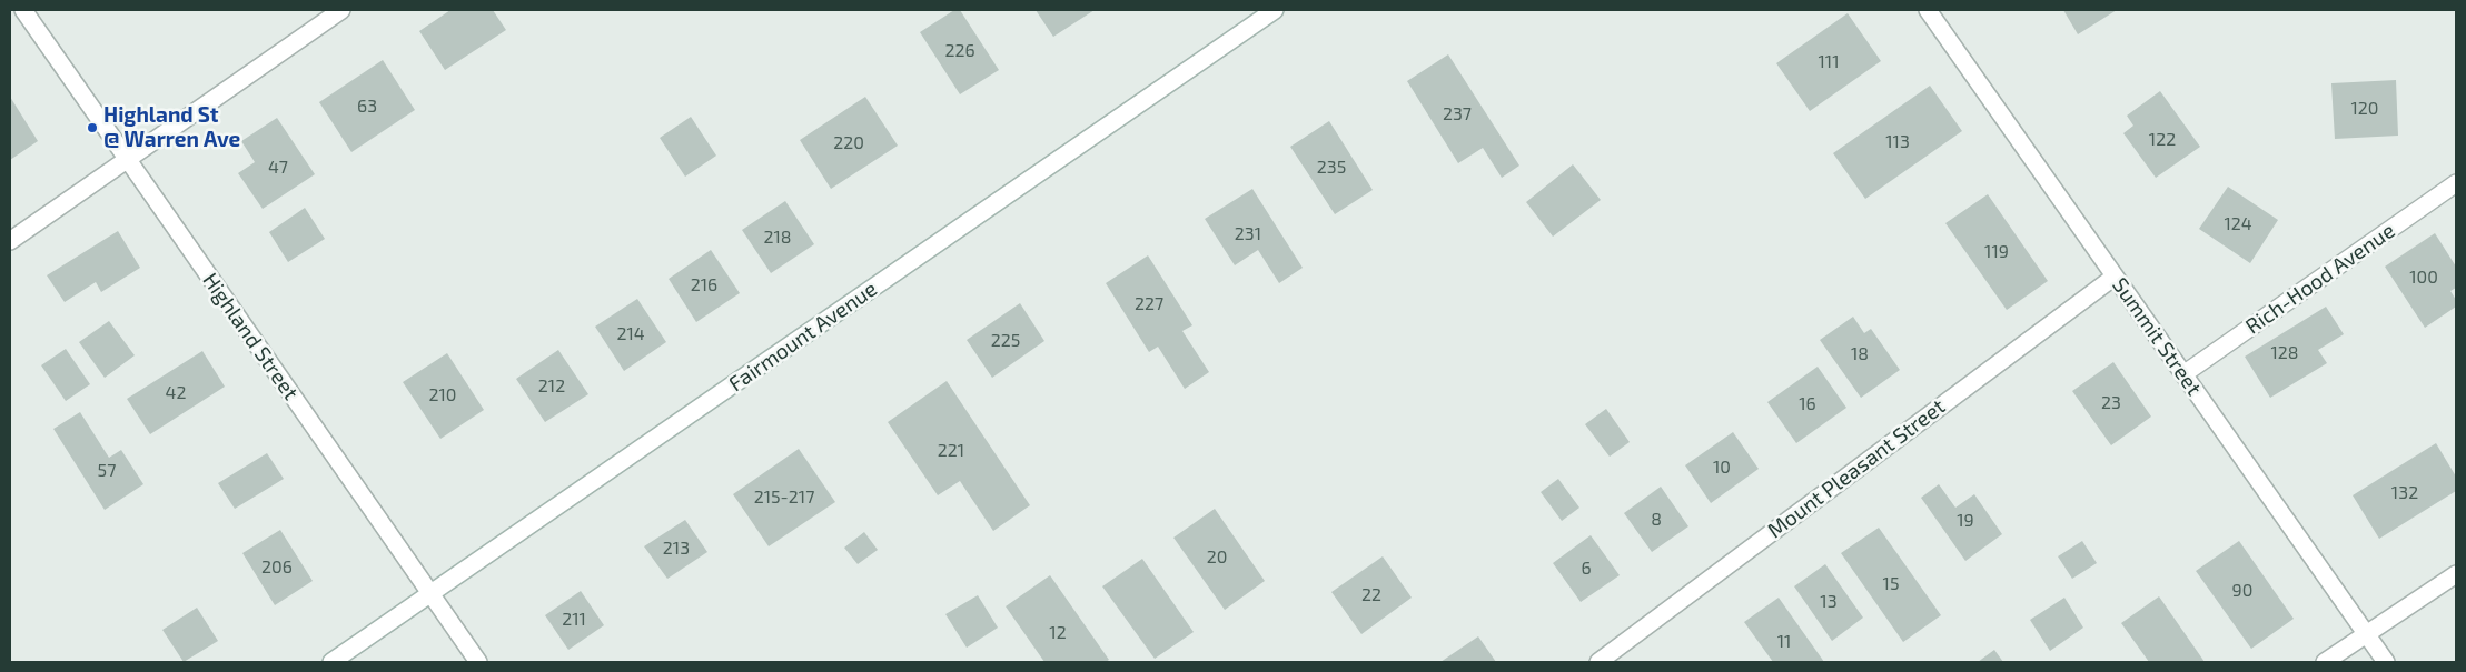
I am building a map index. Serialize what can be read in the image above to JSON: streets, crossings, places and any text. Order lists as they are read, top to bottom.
{
  "streets": {
    "street": [
      "Rich-Hood Avenue",
      "Highland Street",
      "Fairmount Avenue",
      "Summit Street",
      "Mount Pleasant Street"
    ]
  },
  "crossings": [
    ["Rich-Hood Avenue", "Summit Street"],
    ["Highland Street", "Fairmount Avenue"],
    ["Summit Street", "Mount Pleasant Street"]
  ],
  "places": ["Highland St @ Warren Ave"],
  "house_numbers": [
    "226",
    "111",
    "63",
    "120",
    "237",
    "122",
    "113",
    "220",
    "47",
    "235",
    "124",
    "231",
    "218",
    "119",
    "100",
    "216",
    "227",
    "214",
    "225",
    "128",
    "18",
    "212",
    "42",
    "210",
    "23",
    "16",
    "221",
    "10",
    "57",
    "132",
    "215-217",
    "8",
    "19",
    "213",
    "20",
    "206",
    "6",
    "15",
    "90",
    "22",
    "13",
    "211",
    "12",
    "11"
  ]
}
